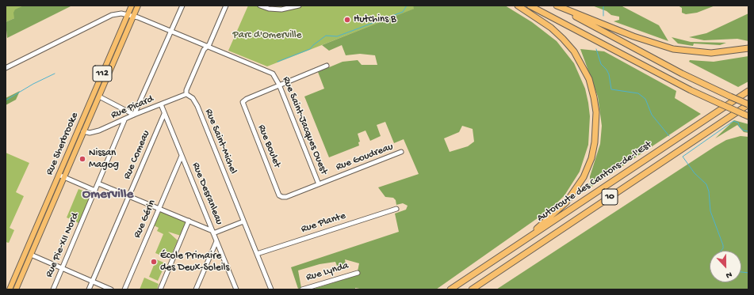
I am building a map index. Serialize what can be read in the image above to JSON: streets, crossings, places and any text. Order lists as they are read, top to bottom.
{
  "streets": {
    "highway": ["Autoroute des Cantons-de-l'Est", "10"],
    "main road": ["112", "Rue Sherbrooke"],
    "street": [
      "Rue Picard",
      "Rue Saint-Jacques Ouest",
      "Rue Saint-Michel",
      "Rue Boulet",
      "Rue Comeau",
      "Rue Goudreau",
      "Rue Desranleau",
      "Rue Gérin",
      "Rue Plante",
      "Rue Pie-XII Nord",
      "Rue Lynda"
    ]
  },
  "crossings": [
    ["Rue Picard", "Rue Saint-Michel"],
    ["Rue Picard", "Rue Sherbrooke"],
    ["Rue Picard", "Rue Desranleau"],
    ["Rue Picard", "Rue Pie-XII Nord"],
    ["Rue Saint-Jacques Ouest", "Rue Sherbrooke"],
    ["Rue Saint-Jacques Ouest", "Rue Boulet"],
    ["Rue Saint-Jacques Ouest", "Rue Goudreau"],
    ["Rue Saint-Michel", "Rue Plante"],
    ["Rue Boulet", "Rue Goudreau"],
    ["Rue Comeau", "Rue Desranleau"],
    ["Rue Desranleau", "Rue Gérin"]
  ],
  "districts": ["Omerville"],
  "parks": ["Parc d'Omerville"],
  "places": ["Hutchins B", "Nissan Magog", "École Primaire des Deux-Soleils"],
  "north": "bottom"
}
